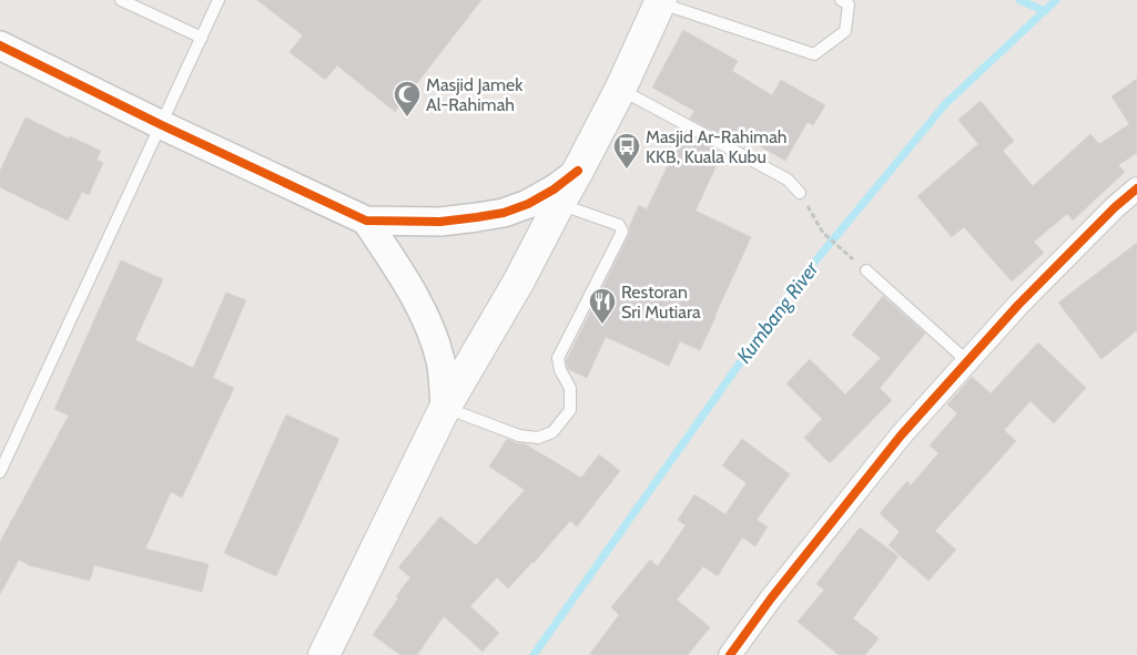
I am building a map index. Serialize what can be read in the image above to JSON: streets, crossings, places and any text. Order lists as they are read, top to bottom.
{
  "water": ["Kumbang River"],
  "places": {
    "mosque": ["Masjid Jamek Al-Rahimah"],
    "bus stop": ["Masjid Ar-Rahimah KKB, Kuala Kubu"],
    "restaurant": ["Restoran Sri Mutiara"]
  }
}
